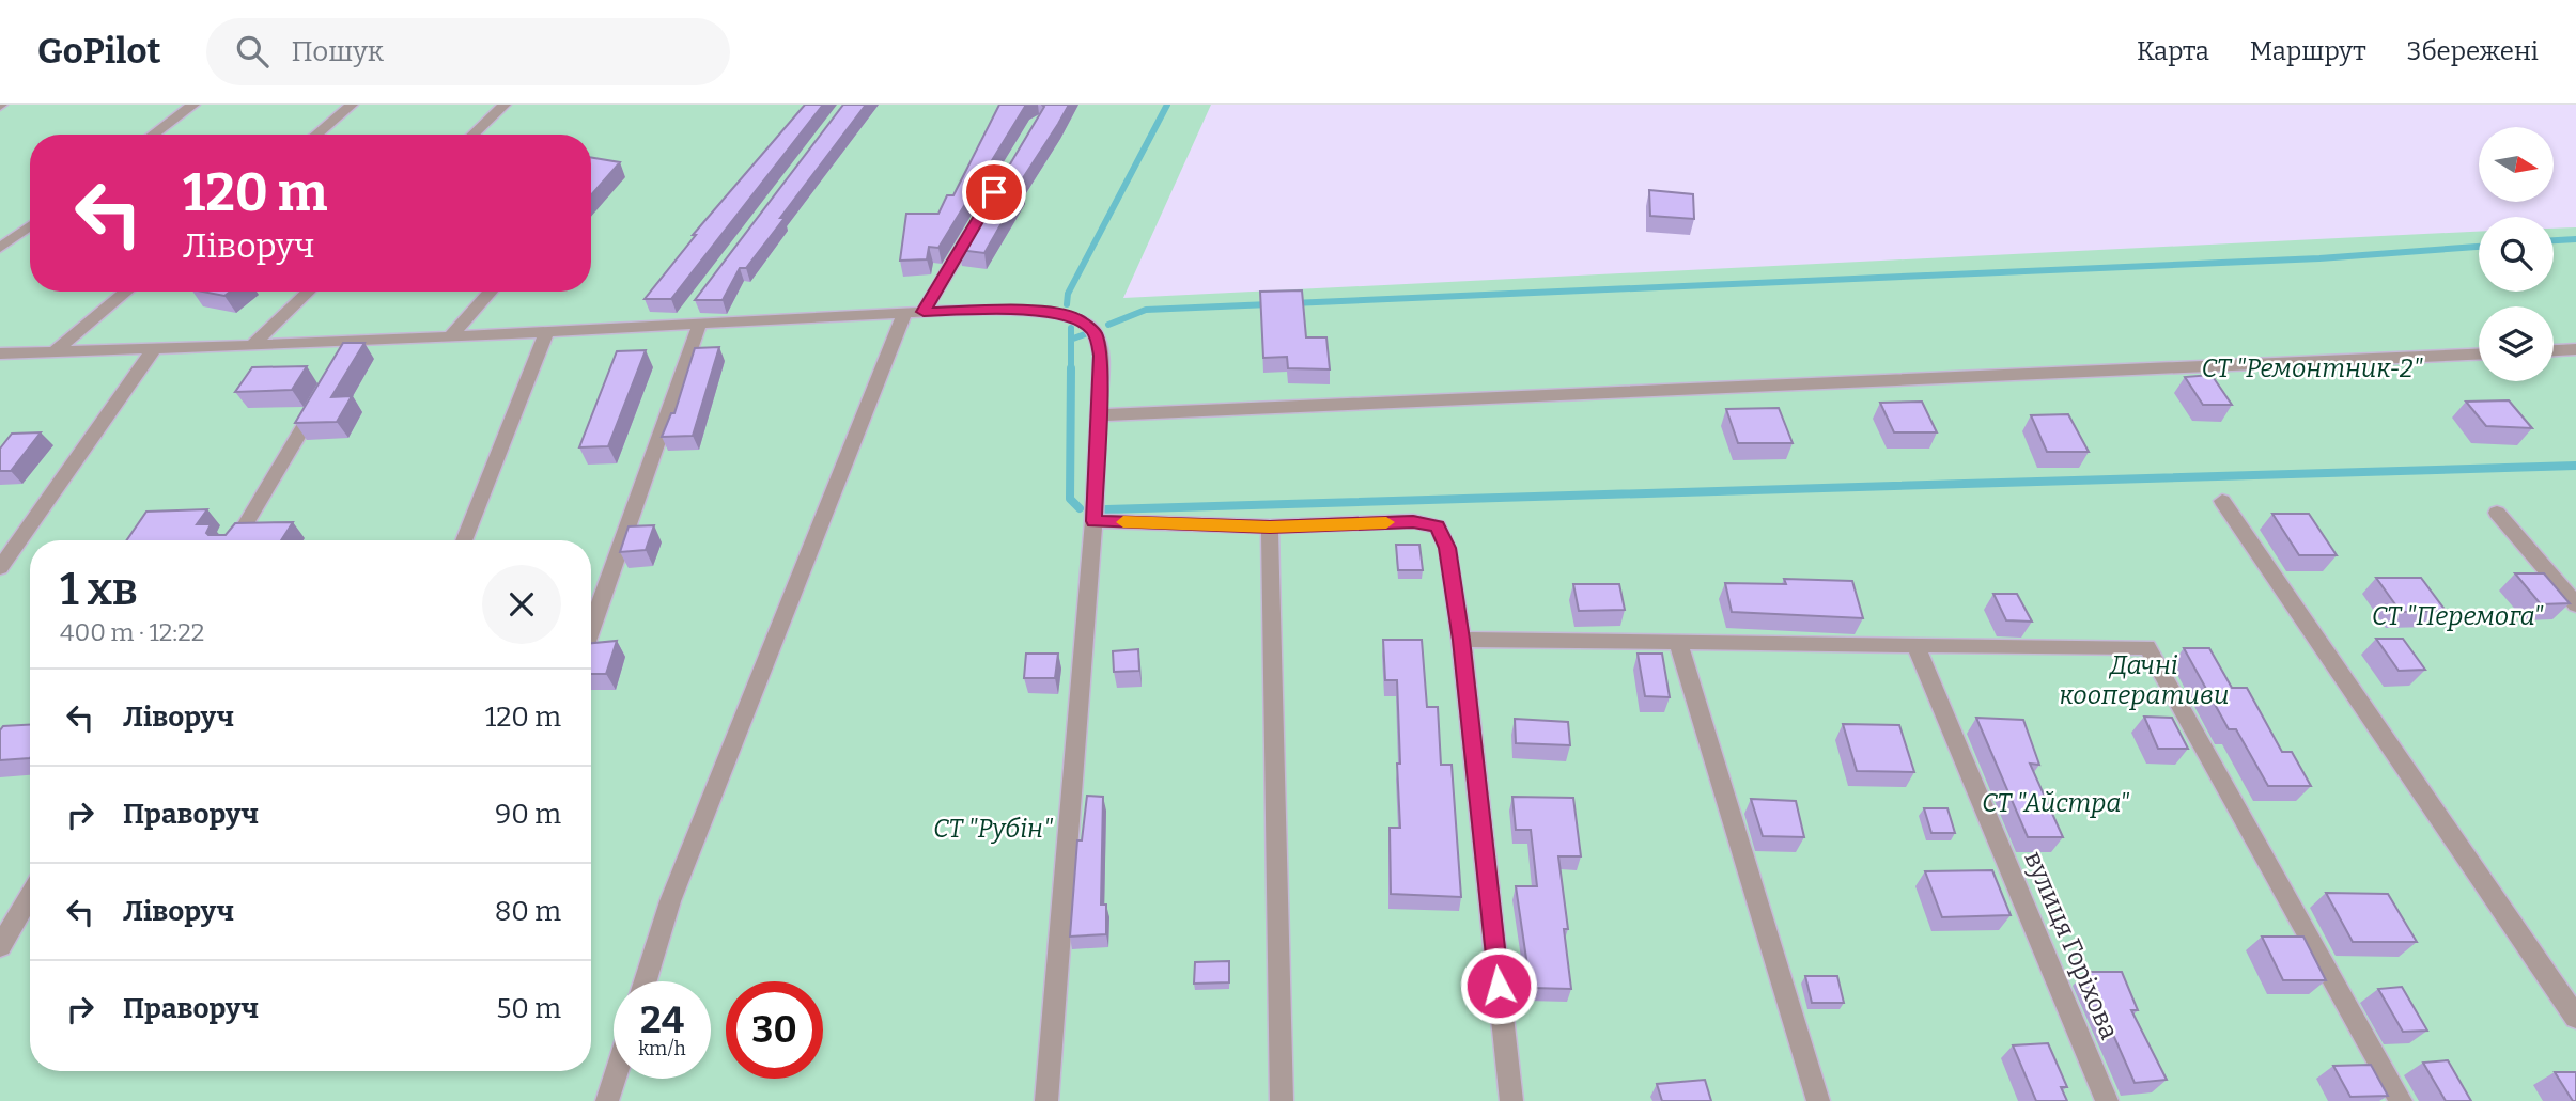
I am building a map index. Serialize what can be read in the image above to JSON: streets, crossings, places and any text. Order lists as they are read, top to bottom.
{
  "streets": {
    "street": ["вулиця Горіхова"]
  },
  "parks": [
    "СТ \"Ремонтник-2\"",
    "СТ \"Перемога\"",
    "Дачні кооперативи",
    "СТ \"Айстра\"",
    "СТ \"Рубін\""
  ],
  "north": "right",
  "page": {
    "header": "GoPilot",
    "search": "Пошук",
    "nav": ["Карта", "Маршрут", "Збережені"],
    "turn": ["120 m", "Ліворуч"],
    "heading": ["1 хв", "400 m · 12:22"],
    "list": [
      {
        "name": "Ліворуч",
        "value": "120 m"
      },
      {
        "name": "Праворуч",
        "value": "90 m"
      },
      {
        "name": "Ліворуч",
        "value": "80 m"
      },
      {
        "name": "Праворуч",
        "value": "50 m"
      }
    ],
    "speed": "24 km/h",
    "limit": "30"
  }
}
